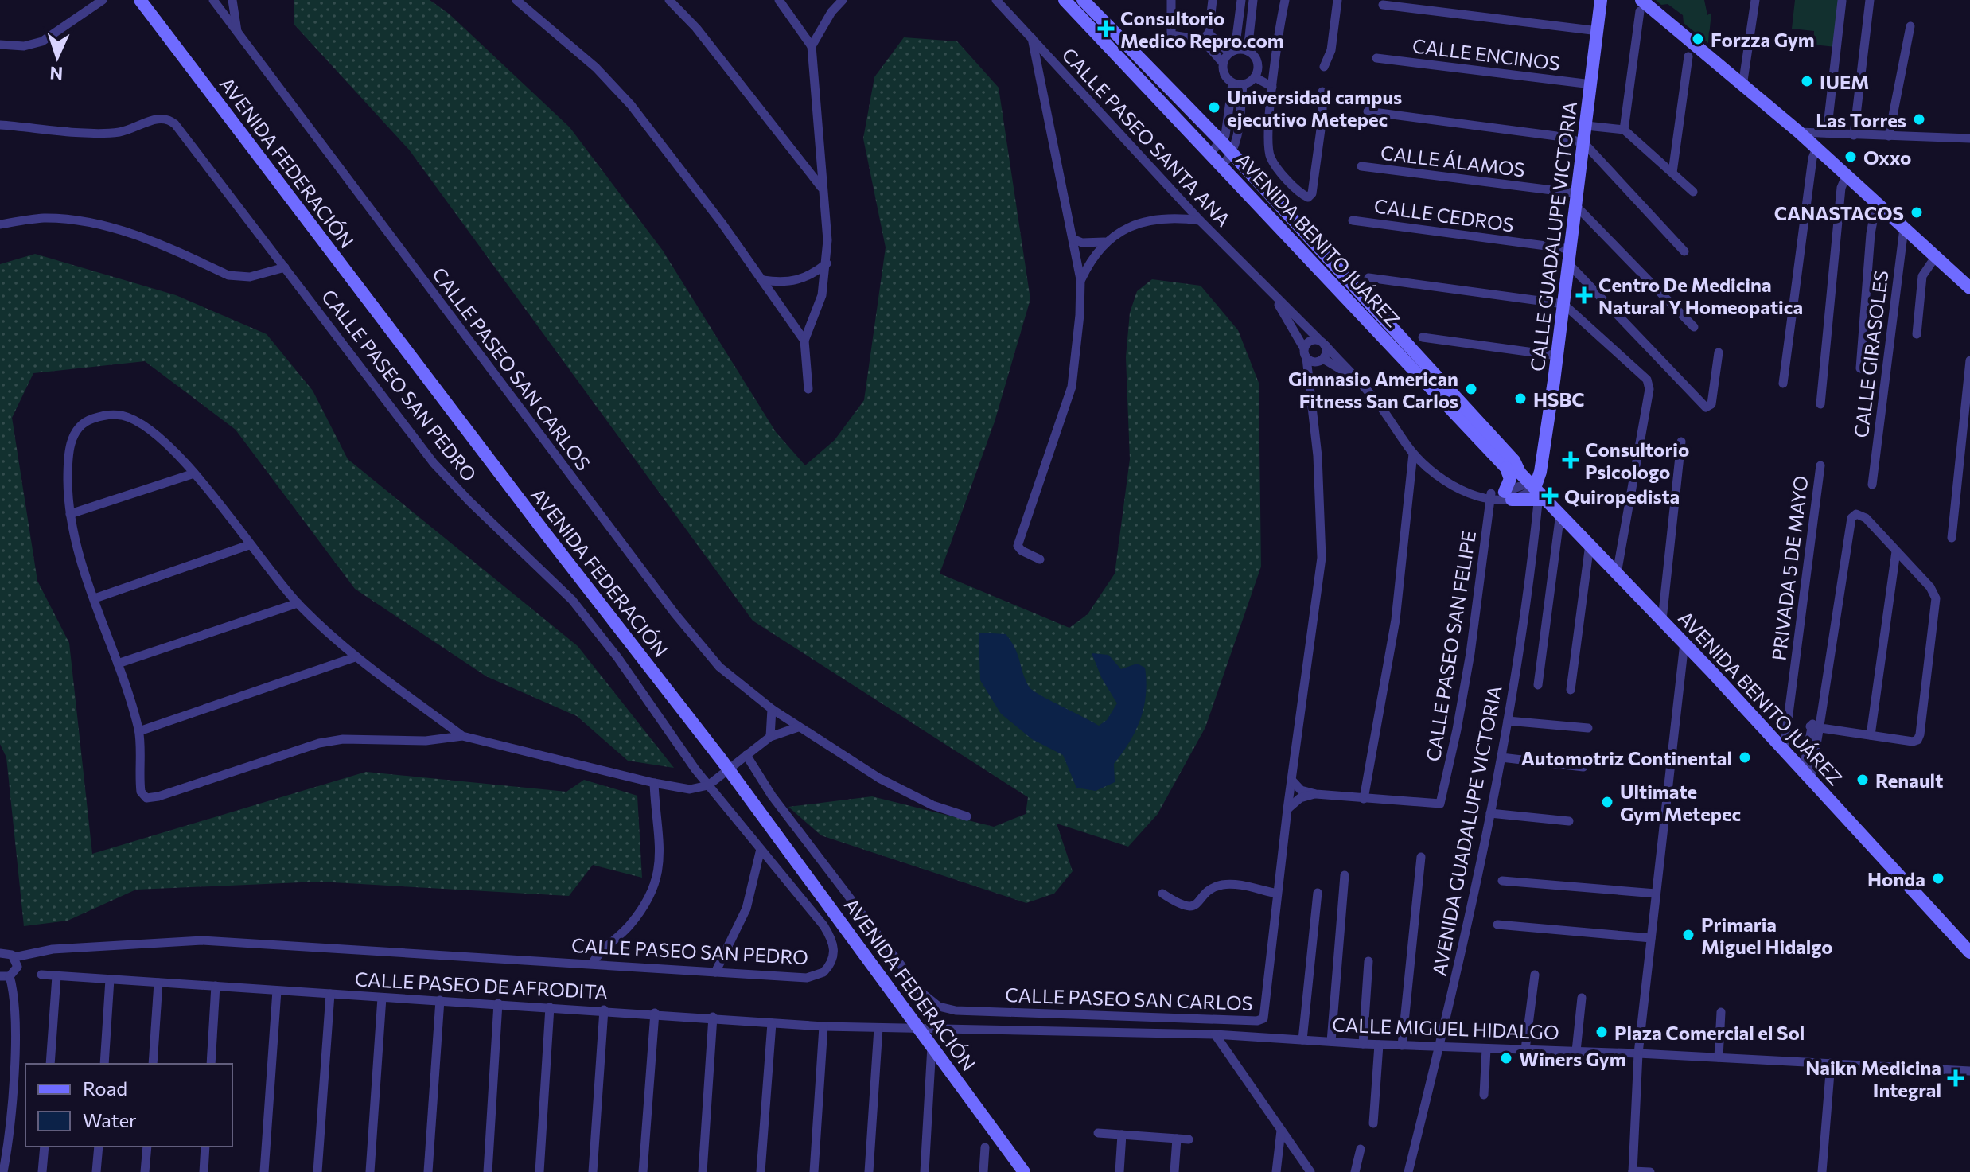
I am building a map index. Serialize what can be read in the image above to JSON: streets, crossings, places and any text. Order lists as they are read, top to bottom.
{
  "streets": {
    "main road": ["AVENIDA FEDERACIÓN", "CALLE GUADALUPE VICTORIA", "AVENIDA BENITO JUÁREZ"],
    "street": [
      "CALLE ENCINOS",
      "CALLE PASEO SANTA ANA",
      "CALLE ÁLAMOS",
      "CALLE CEDROS",
      "CALLE GIRASOLES",
      "CALLE PASEO SAN CARLOS",
      "CALLE PASEO SAN PEDRO",
      "PRIVADA 5 DE MAYO",
      "CALLE PASEO SAN FELIPE",
      "AVENIDA GUADALUPE VICTORIA",
      "CALLE PASEO DE AFRODITA",
      "CALLE MIGUEL HIDALGO"
    ]
  },
  "crossings": [
    ["CALLE ENCINOS", "CALLE GUADALUPE VICTORIA"],
    ["CALLE PASEO SANTA ANA", "CALLE PASEO SAN CARLOS"],
    ["CALLE PASEO SANTA ANA", "CALLE PASEO SAN FELIPE"],
    ["CALLE ÁLAMOS", "CALLE GUADALUPE VICTORIA"],
    ["AVENIDA FEDERACIÓN", "CALLE PASEO DE AFRODITA"],
    ["AVENIDA FEDERACIÓN", "CALLE MIGUEL HIDALGO"],
    ["CALLE CEDROS", "CALLE GUADALUPE VICTORIA"],
    ["CALLE GUADALUPE VICTORIA", "AVENIDA BENITO JUÁREZ"],
    ["CALLE GUADALUPE VICTORIA", "AVENIDA GUADALUPE VICTORIA"],
    ["AVENIDA BENITO JUÁREZ", "PRIVADA 5 DE MAYO"],
    ["AVENIDA BENITO JUÁREZ", "AVENIDA GUADALUPE VICTORIA"],
    ["AVENIDA GUADALUPE VICTORIA", "CALLE MIGUEL HIDALGO"],
    ["CALLE PASEO DE AFRODITA", "CALLE MIGUEL HIDALGO"]
  ],
  "places": {
    "health": [
      "Consultorio Medico Repro.com",
      "Centro De Medicina Natural Y Homeopatica",
      "Consultorio Psicologo",
      "Quiropedista",
      "Naikn Medicina Integral"
    ],
    "other": [
      "Forzza Gym",
      "IUEM",
      "Universidad campus ejecutivo Metepec",
      "Las Torres",
      "Oxxo",
      "CANASTACOS",
      "Gimnasio American Fitness San Carlos",
      "HSBC",
      "Automotriz Continental",
      "Renault",
      "Ultimate Gym Metepec",
      "Honda",
      "Primaria Miguel Hidalgo",
      "Plaza Comercial el Sol",
      "Winers Gym"
    ]
  },
  "legend": ["Road", "Water"],
  "north": "bottom"
}
